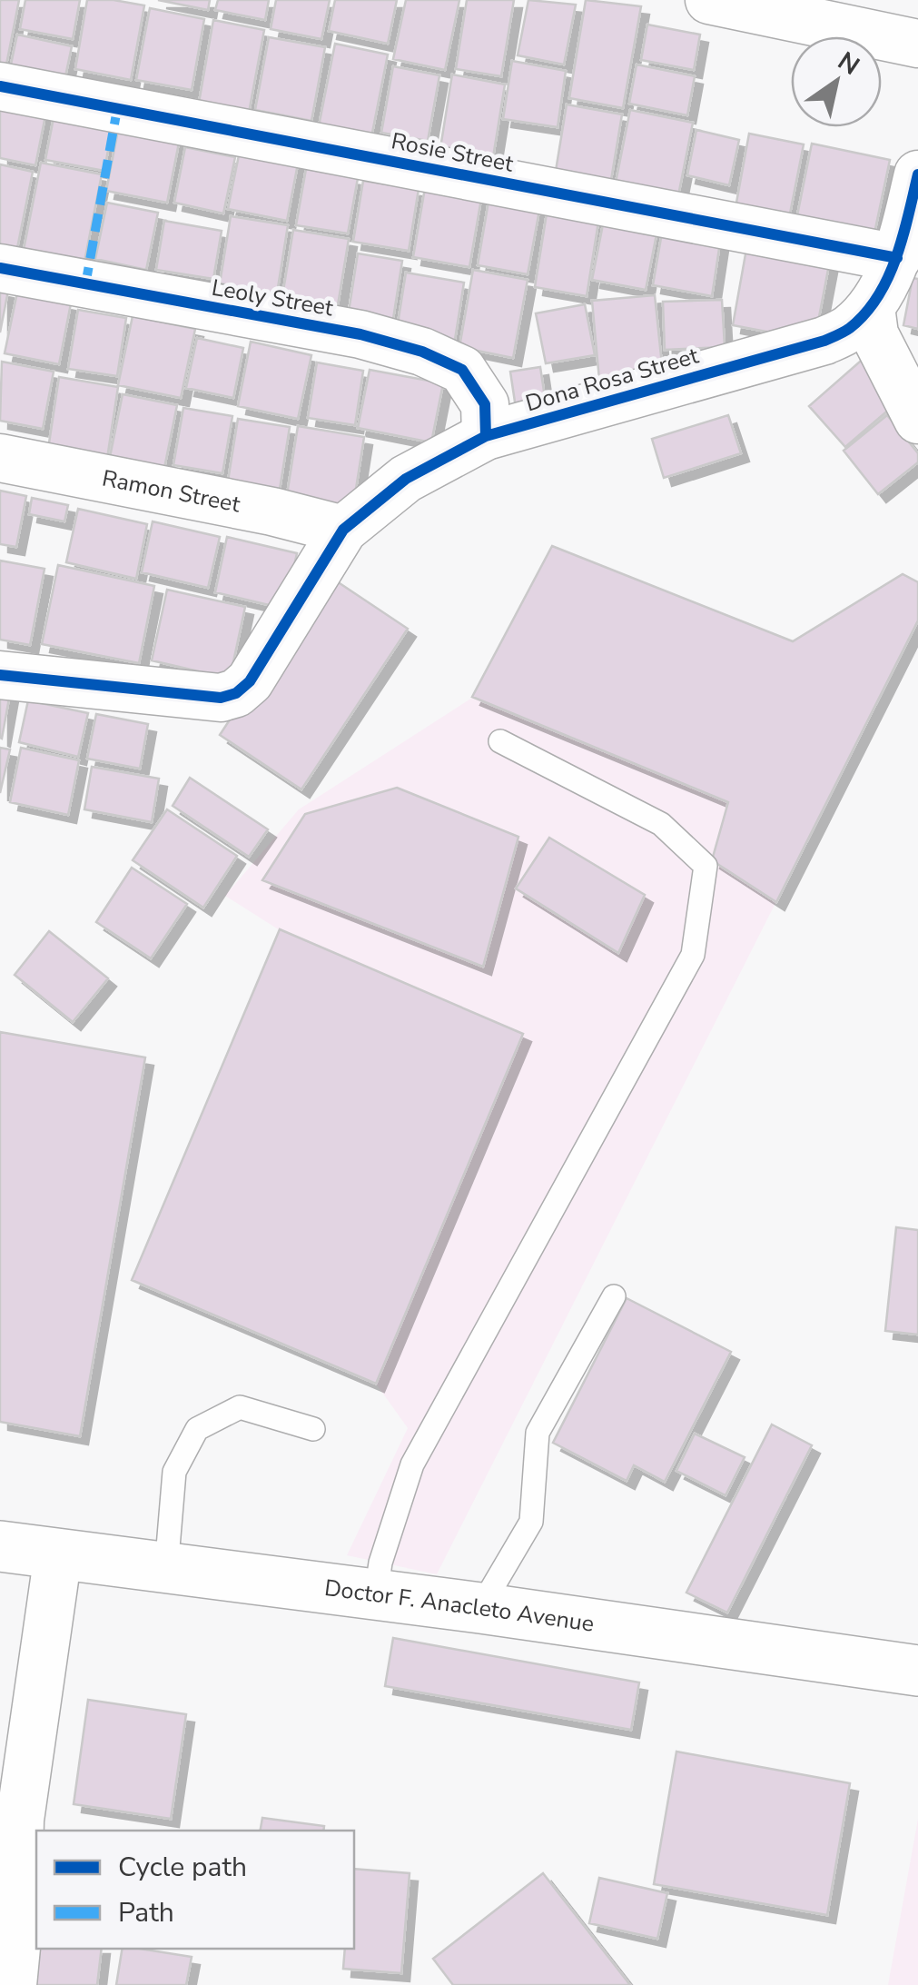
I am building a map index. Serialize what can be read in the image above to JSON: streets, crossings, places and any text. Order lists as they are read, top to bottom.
{
  "streets": {
    "main road": ["Doctor F. Anacleto Avenue"],
    "street": [
      "Rosie Street",
      "Leoly Street",
      "Dona Rosa Street",
      "Ramon Street"
    ]
  },
  "crossings": [
    ["Rosie Street", "Dona Rosa Street"],
    ["Leoly Street", "Dona Rosa Street"],
    ["Dona Rosa Street", "Ramon Street"]
  ],
  "legend": ["Cycle path", "Path"],
  "north": "top right"
}
